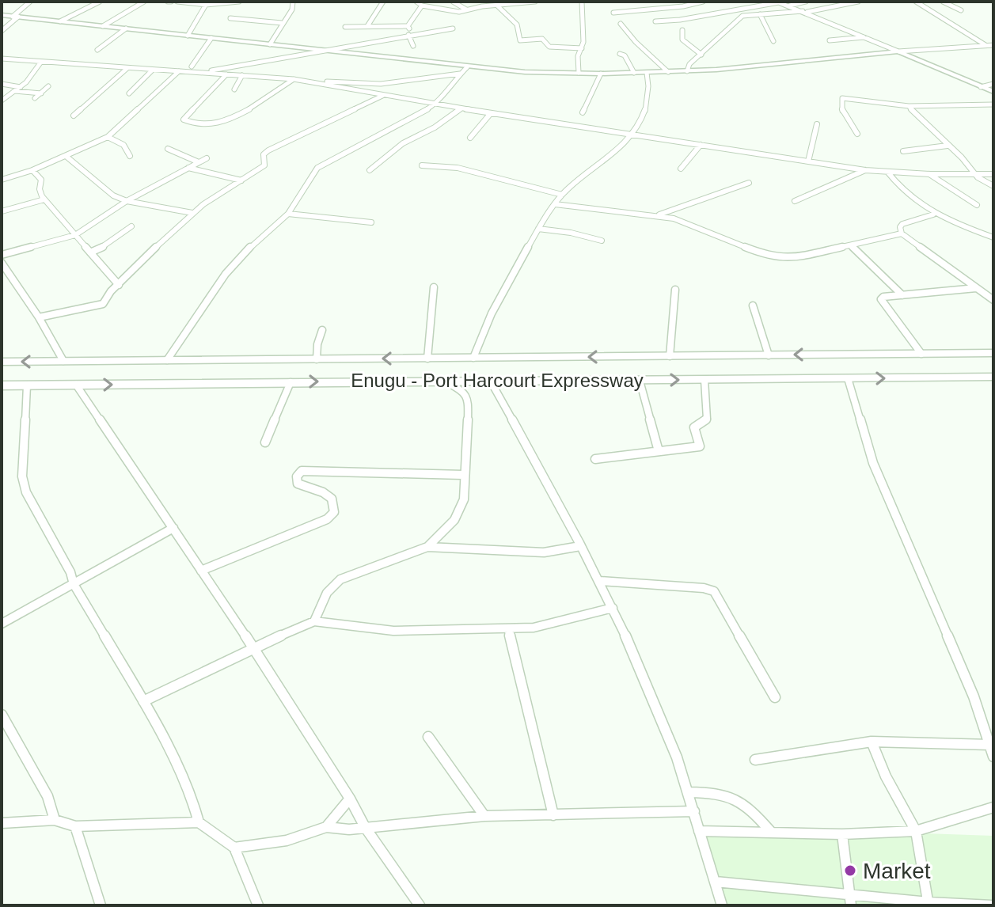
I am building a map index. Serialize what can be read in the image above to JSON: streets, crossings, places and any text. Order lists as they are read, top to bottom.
{
  "streets": {
    "highway": ["Enugu - Port Harcourt Expressway"]
  },
  "places": ["Market"]
}
